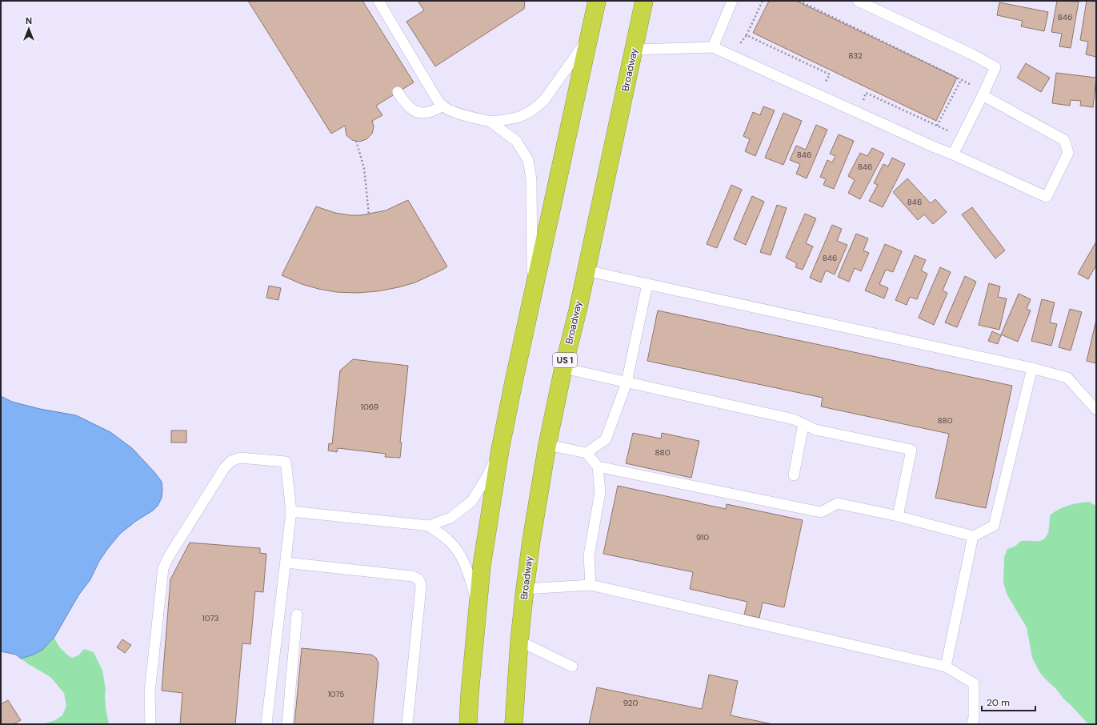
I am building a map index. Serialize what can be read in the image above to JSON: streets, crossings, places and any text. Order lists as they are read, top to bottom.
{
  "streets": {
    "highway": ["Broadway", "US 1"]
  },
  "house_numbers": [
    "846",
    "832",
    "846",
    "846",
    "846",
    "846",
    "1069",
    "880",
    "880",
    "910",
    "1073",
    "1075",
    "920"
  ],
  "scale_bar": "20 m",
  "north": "top"
}
